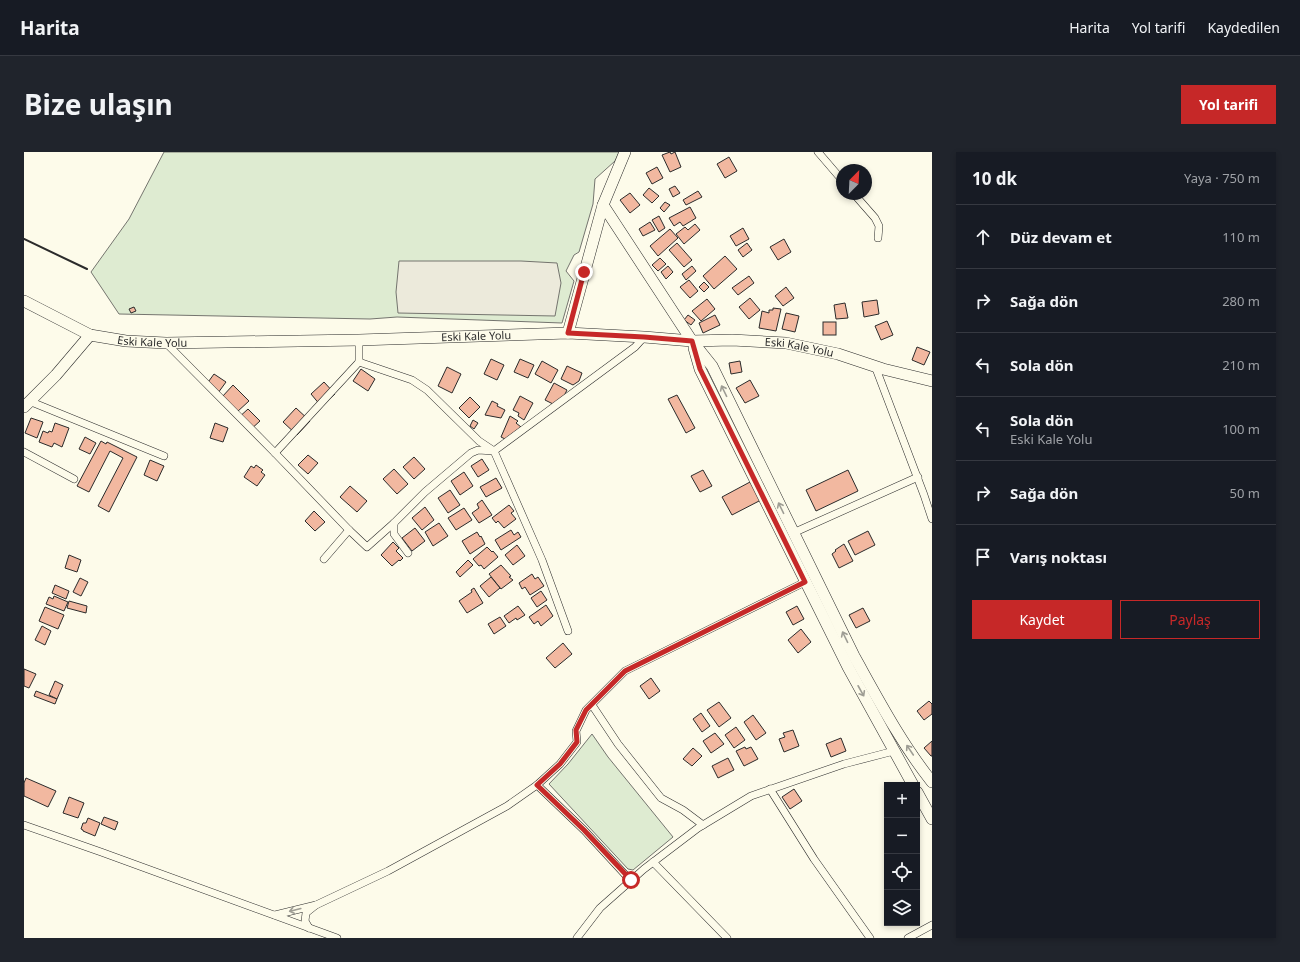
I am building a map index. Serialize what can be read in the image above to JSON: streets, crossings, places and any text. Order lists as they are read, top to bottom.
{
  "streets": {
    "street": ["Eski Kale Yolu"]
  },
  "north": "top right",
  "page": {
    "header": "Harita",
    "nav": ["Harita", "Yol tarifi", "Kaydedilen"],
    "title": "Bize ulaşın",
    "buttons": [
      "Yol tarifi",
      ["Kaydet", "Paylaş"]
    ],
    "heading": ["10 dk", "Yaya · 750 m"],
    "list": [
      ["Düz devam et", "110 m"],
      ["Sağa dön", "280 m"],
      ["Sola dön", "210 m"],
      ["Sola dön", "Eski Kale Yolu", "100 m"],
      ["Sağa dön", "50 m"],
      "Varış noktası"
    ],
    "map_buttons": ["+", "−"]
  }
}
